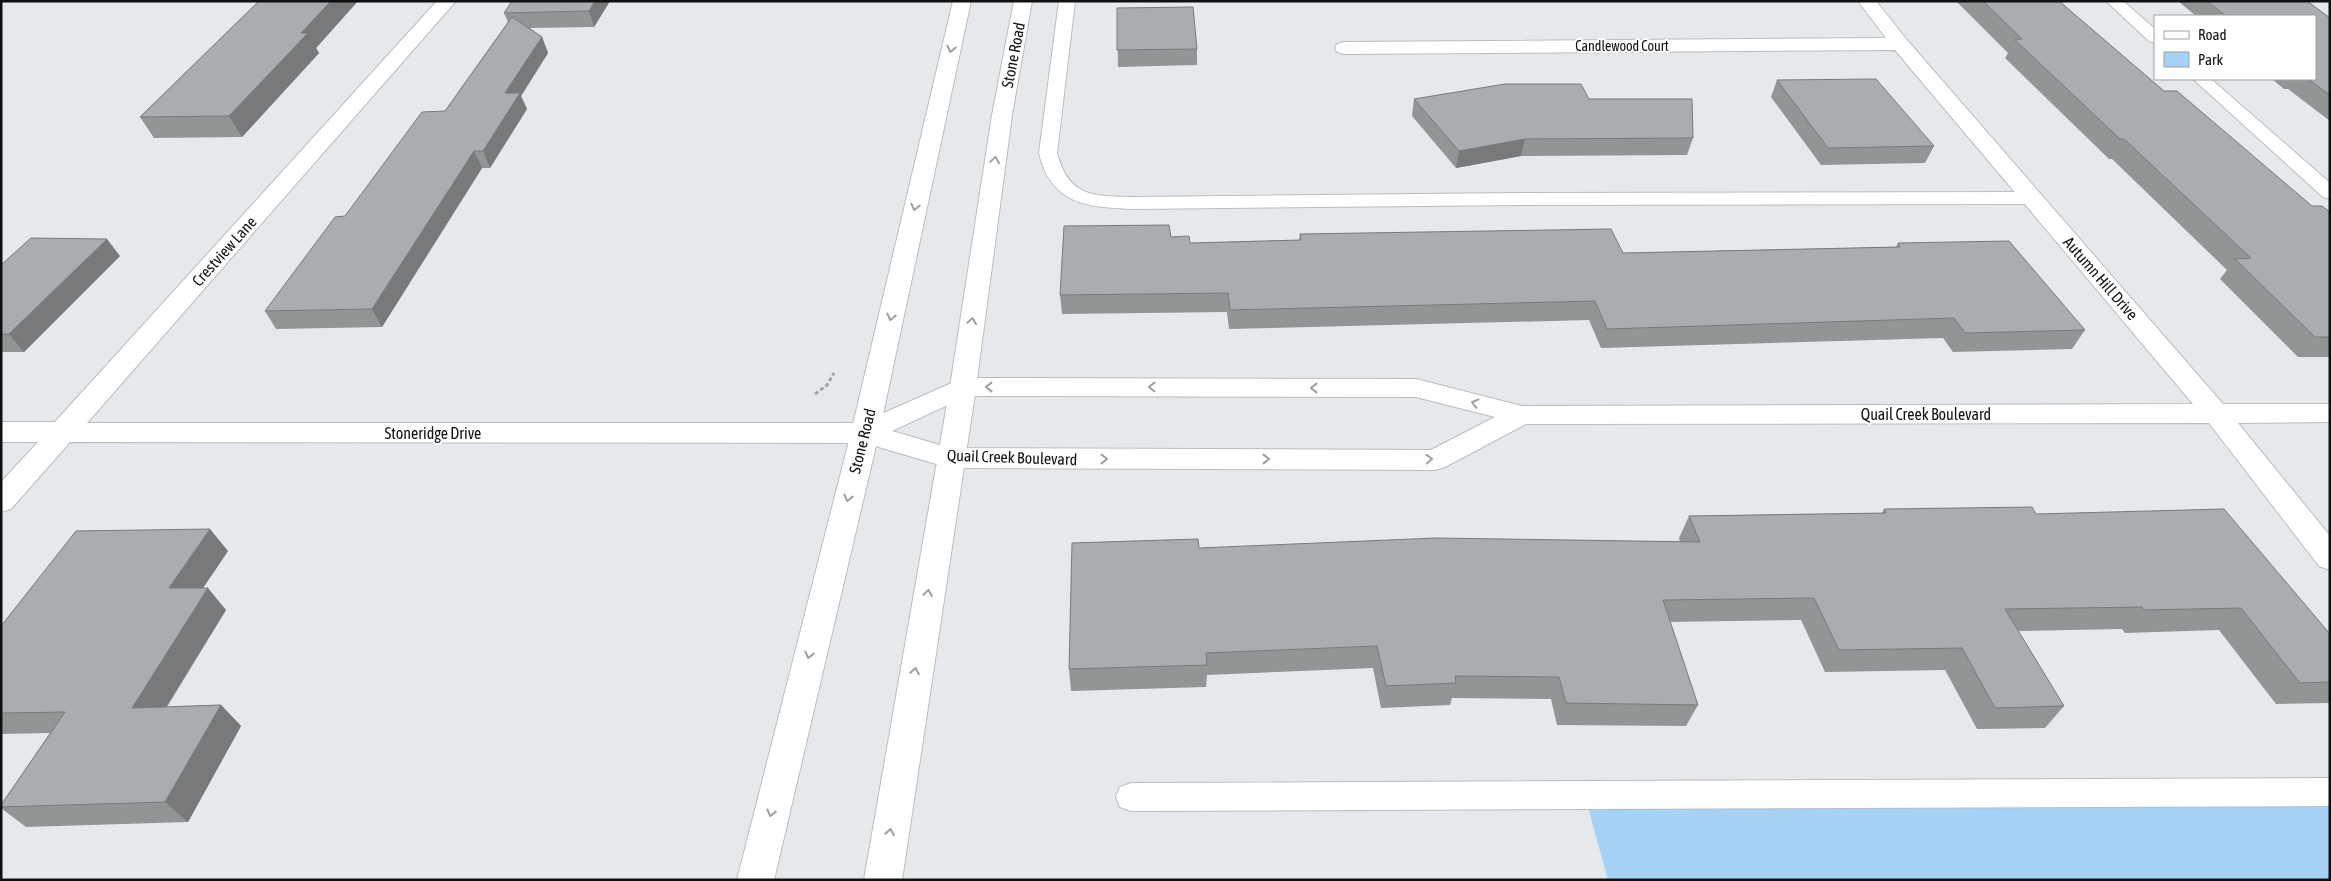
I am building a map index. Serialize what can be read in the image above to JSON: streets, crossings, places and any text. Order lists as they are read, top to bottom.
{
  "streets": {
    "street": [
      "Candlewood Court",
      "Stone Road",
      "Crestview Lane",
      "Autumn Hill Drive",
      "Quail Creek Boulevard",
      "Stoneridge Drive"
    ]
  },
  "crossings": [
    ["Candlewood Court", "Autumn Hill Drive"],
    ["Stone Road", "Quail Creek Boulevard"],
    ["Stone Road", "Stoneridge Drive"],
    ["Crestview Lane", "Stoneridge Drive"],
    ["Autumn Hill Drive", "Quail Creek Boulevard"],
    ["Quail Creek Boulevard", "Stoneridge Drive"]
  ],
  "legend": ["Road", "Park"]
}
